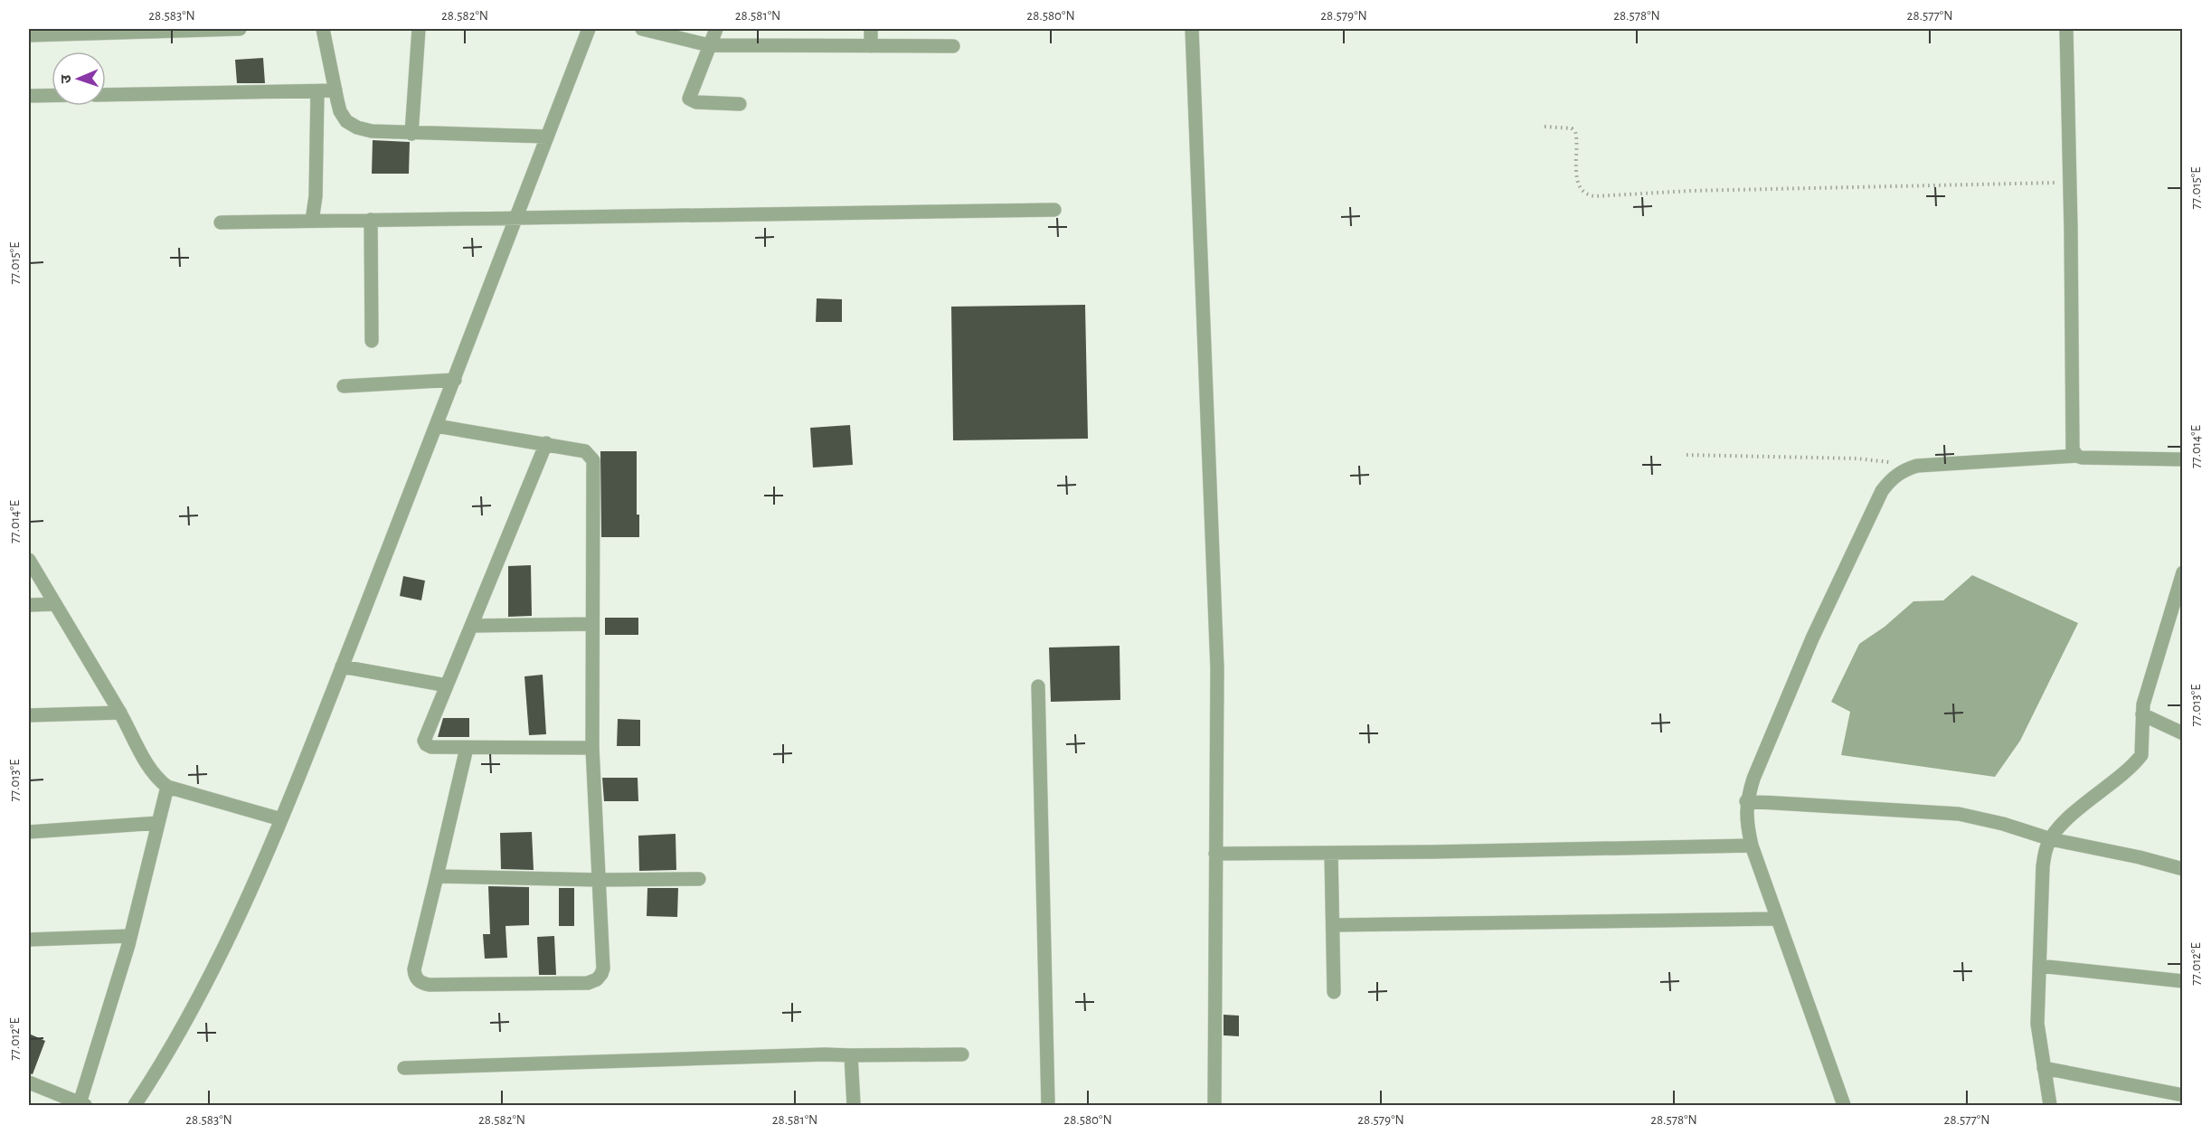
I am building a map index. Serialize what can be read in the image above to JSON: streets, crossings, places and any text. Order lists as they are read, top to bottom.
{
  "north": "left",
  "coordinates": [
    "28.583°N",
    "28.582°N",
    "28.581°N",
    "28.580°N",
    "28.579°N",
    "28.578°N",
    "28.577°N",
    "77.015°E",
    "77.014°E",
    "77.013°E",
    "77.012°E"
  ]
}
